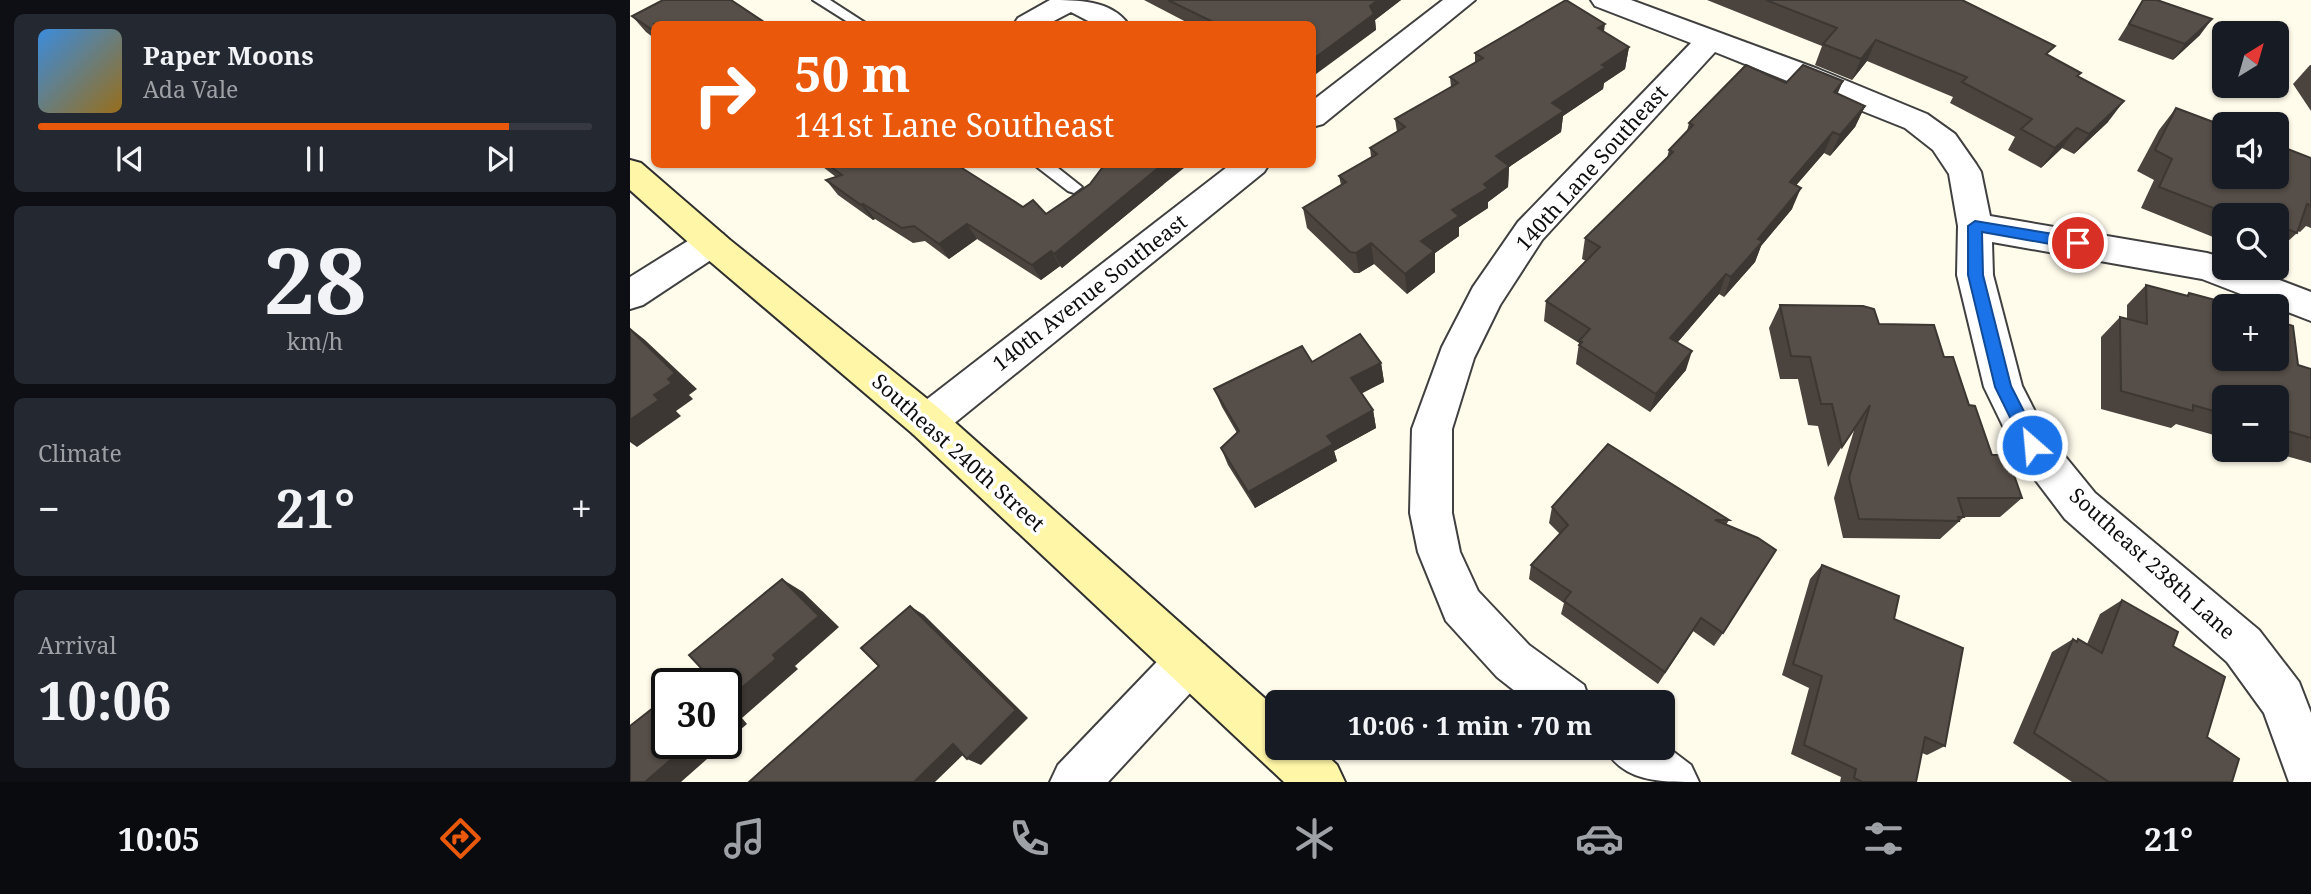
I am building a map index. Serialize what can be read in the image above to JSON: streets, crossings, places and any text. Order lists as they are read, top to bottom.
{
  "streets": {
    "main road": ["Southeast 240th Street"],
    "street": ["140th Lane Southeast", "140th Avenue Southeast", "Southeast 238th Lane"]
  },
  "crossings": [
    ["140th Lane Southeast", "Southeast 238th Lane"],
    ["140th Avenue Southeast", "Southeast 240th Street"]
  ],
  "north": "top right",
  "page": {
    "map_buttons": ["+", "−"],
    "turn": ["50 m", "141st Lane Southeast"],
    "song": ["Paper Moons", "Ada Vale"],
    "tile": [
      ["28", "km/h"],
      "Climate",
      ["Arrival", "10:06"]
    ],
    "heat": ["−", "21°", "+"],
    "limit": "30",
    "trip": "10:06 · 1 min · 70 m",
    "tabs": ["10:05", "21°"]
  }
}
